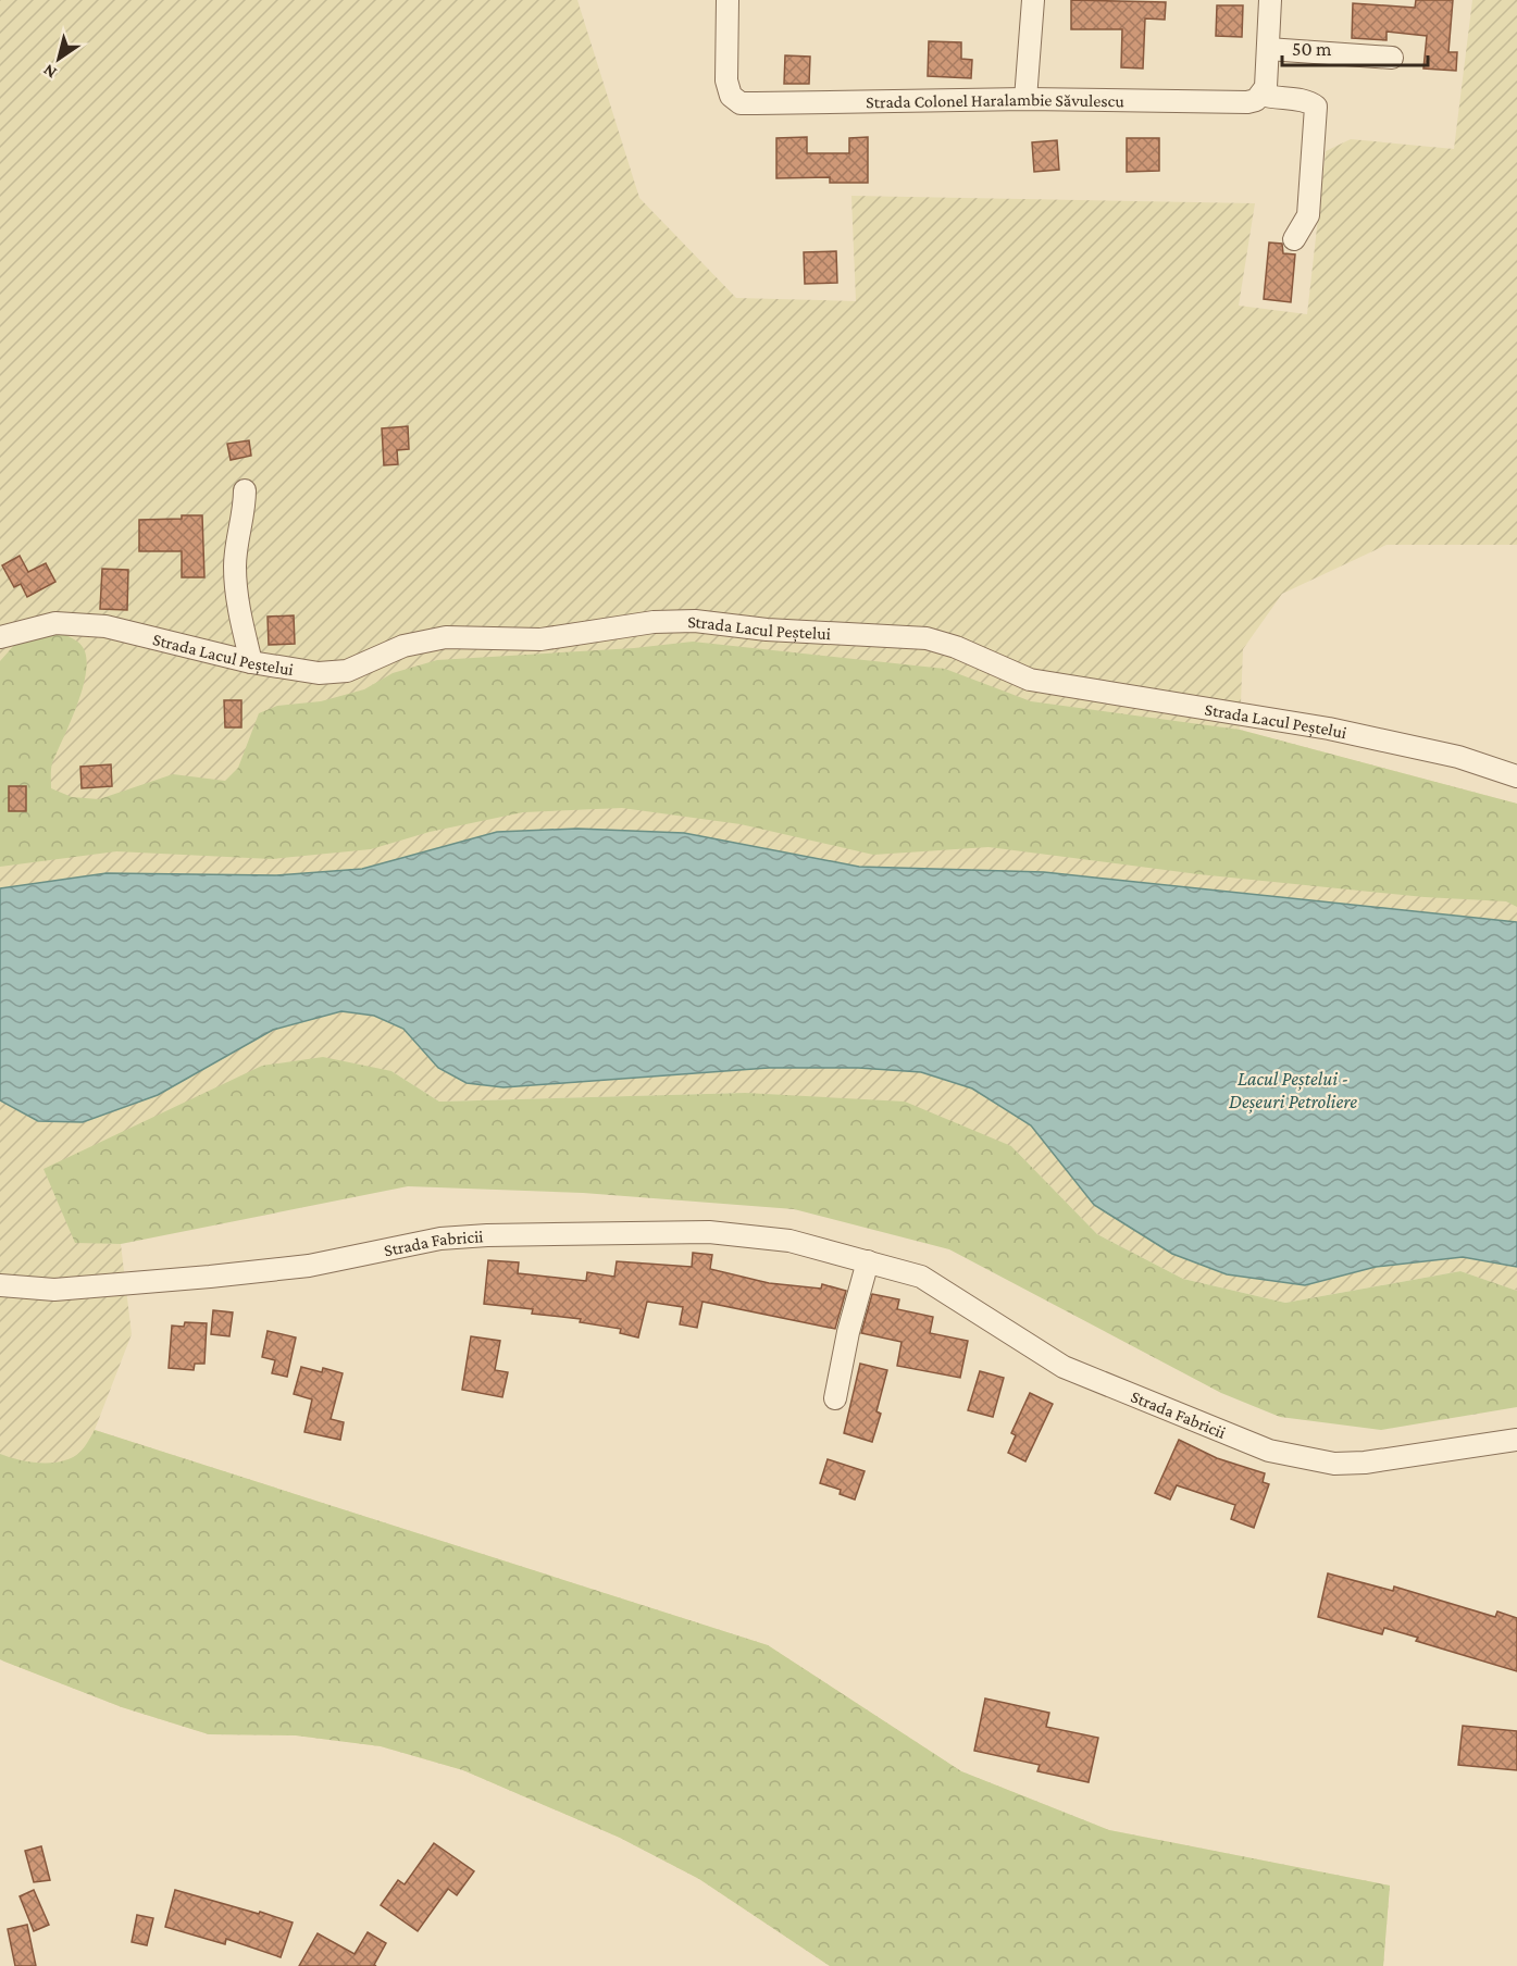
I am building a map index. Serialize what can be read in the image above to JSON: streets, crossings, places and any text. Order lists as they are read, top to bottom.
{
  "streets": {
    "street": ["Strada Colonel Haralambie Săvulescu", "Strada Lacul Peștelui", "Strada Fabricii"]
  },
  "water": ["Lacul Peștelui - Deșeuri Petroliere"],
  "scale_bar": "50 m",
  "north": "bottom left"
}
